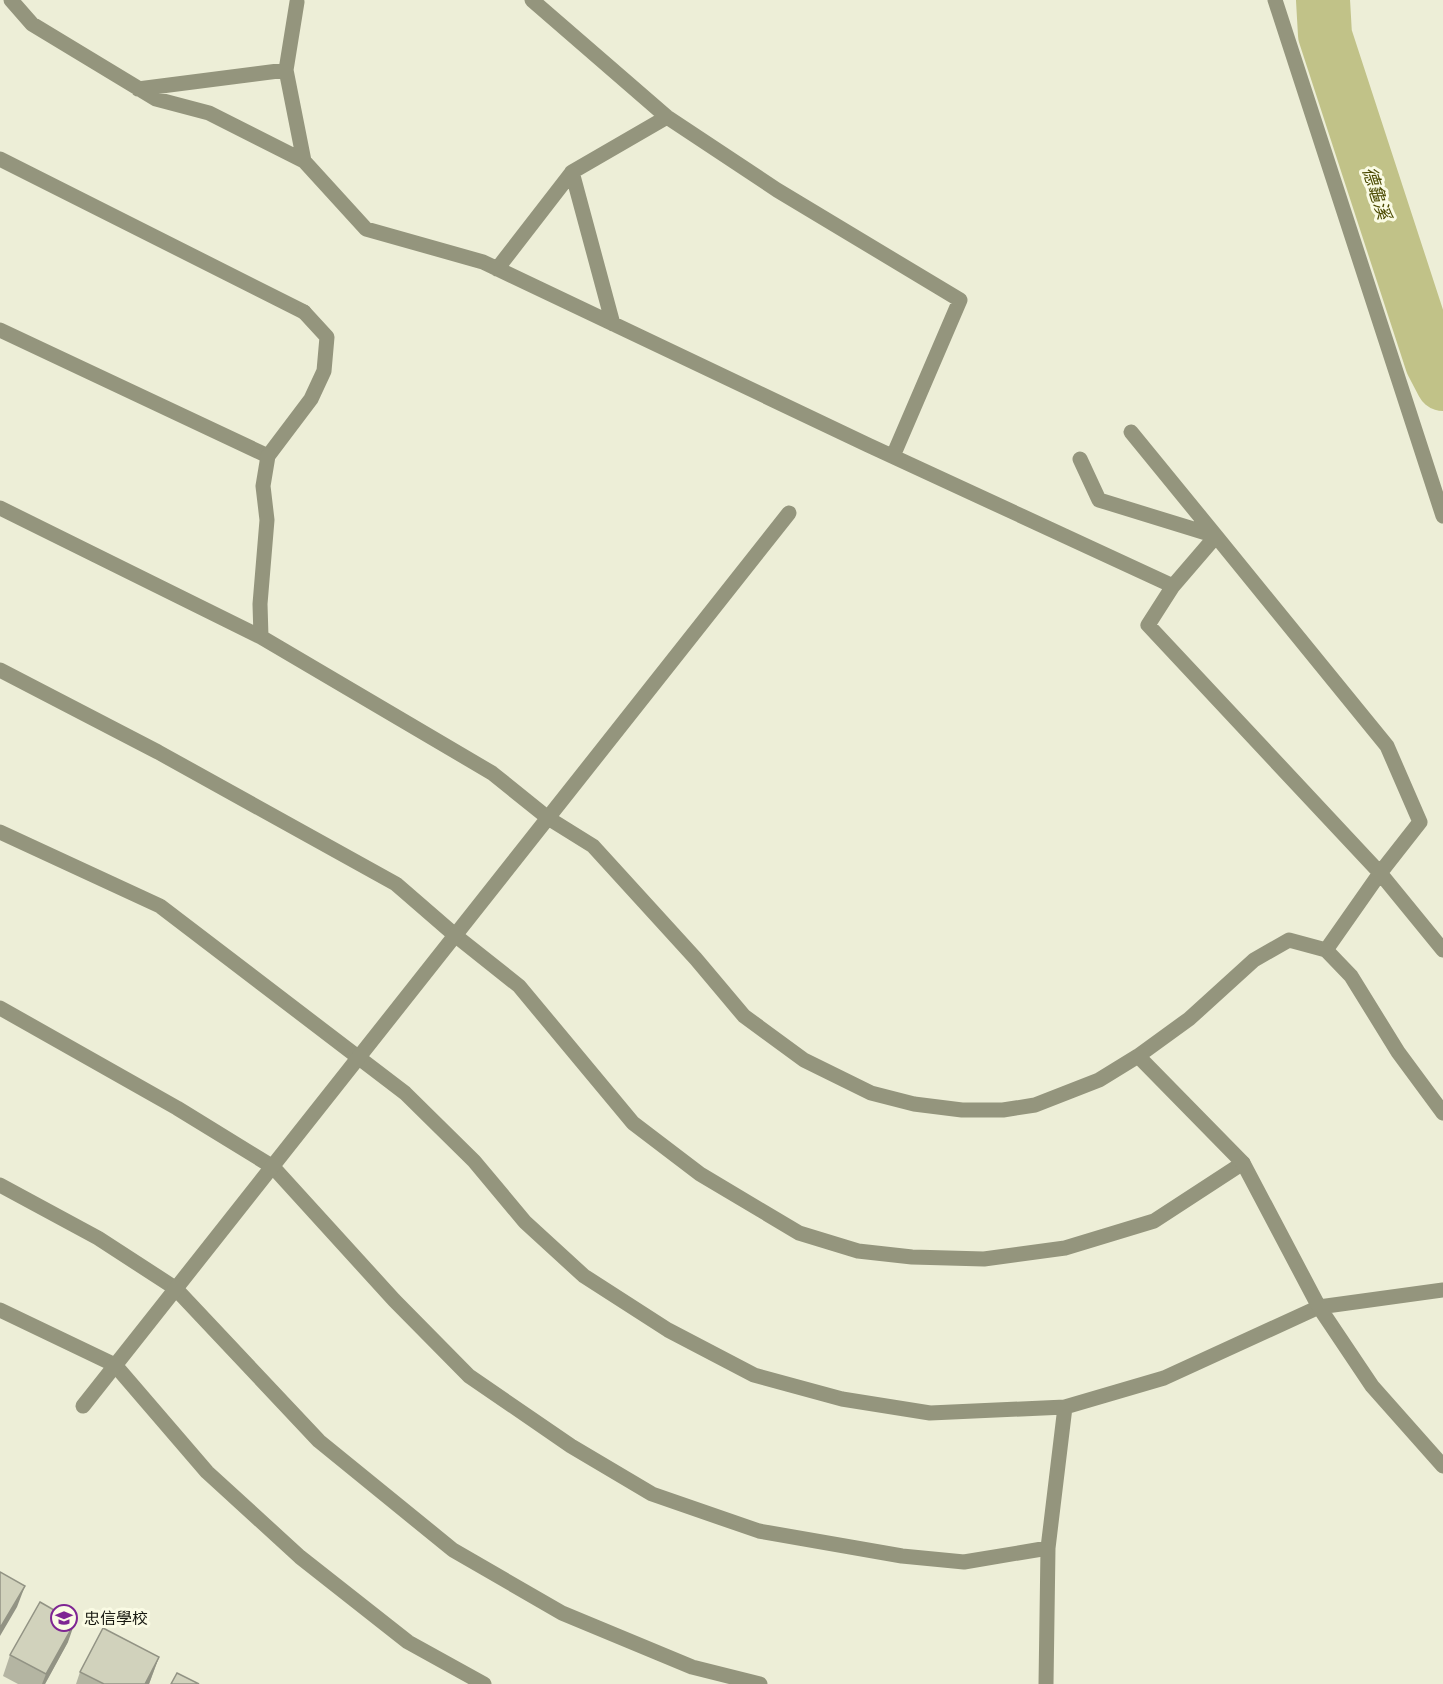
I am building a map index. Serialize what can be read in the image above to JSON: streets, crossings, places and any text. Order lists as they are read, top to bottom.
{
  "water": ["德龜溪"],
  "places": {
    "school or university": ["忠信學校"]
  }
}
